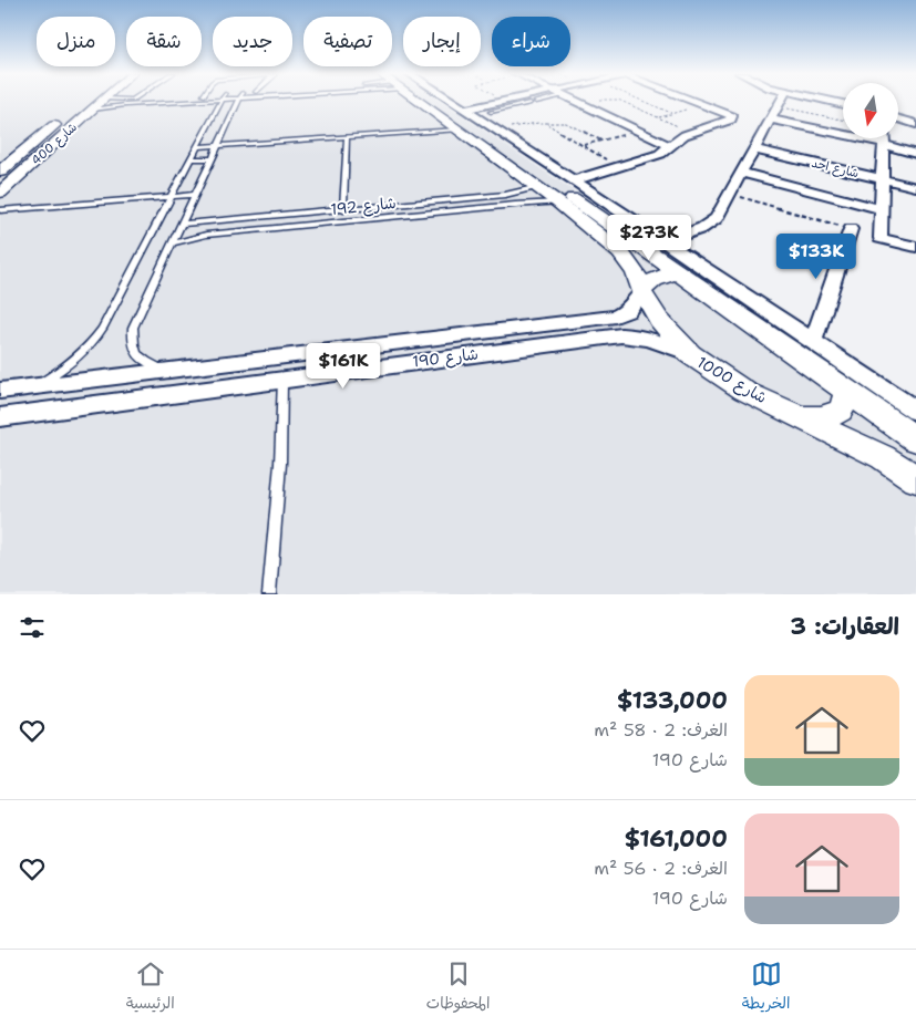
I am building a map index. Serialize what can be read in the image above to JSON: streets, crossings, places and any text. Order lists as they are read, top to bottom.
{
  "streets": {
    "street": [
      "شارع 400",
      "شارع احد",
      "شارع 190",
      "شارع 1000"
    ],
    "lane": ["شارع 192"]
  },
  "crossings": [
    ["شارع 192", "شارع 1000"],
    ["شارع 190", "شارع 1000"]
  ],
  "north": "bottom",
  "page": {
    "chip": [
      "شراء",
      "إيجار",
      "تصفية",
      "جديد",
      "شقة",
      "منزل"
    ],
    "price": ["$273K", "$133K", "$161K"],
    "heading": "العقارات: 3",
    "list": [
      {
        "name": "$133,000",
        "note": "الغرف: 2 · 58 m² · شارع 190"
      },
      {
        "name": "$161,000",
        "note": "الغرف: 2 · 56 m² · شارع 190"
      }
    ],
    "tabs": ["الخريطة", "المحفوظات", "الرئيسية"]
  }
}
